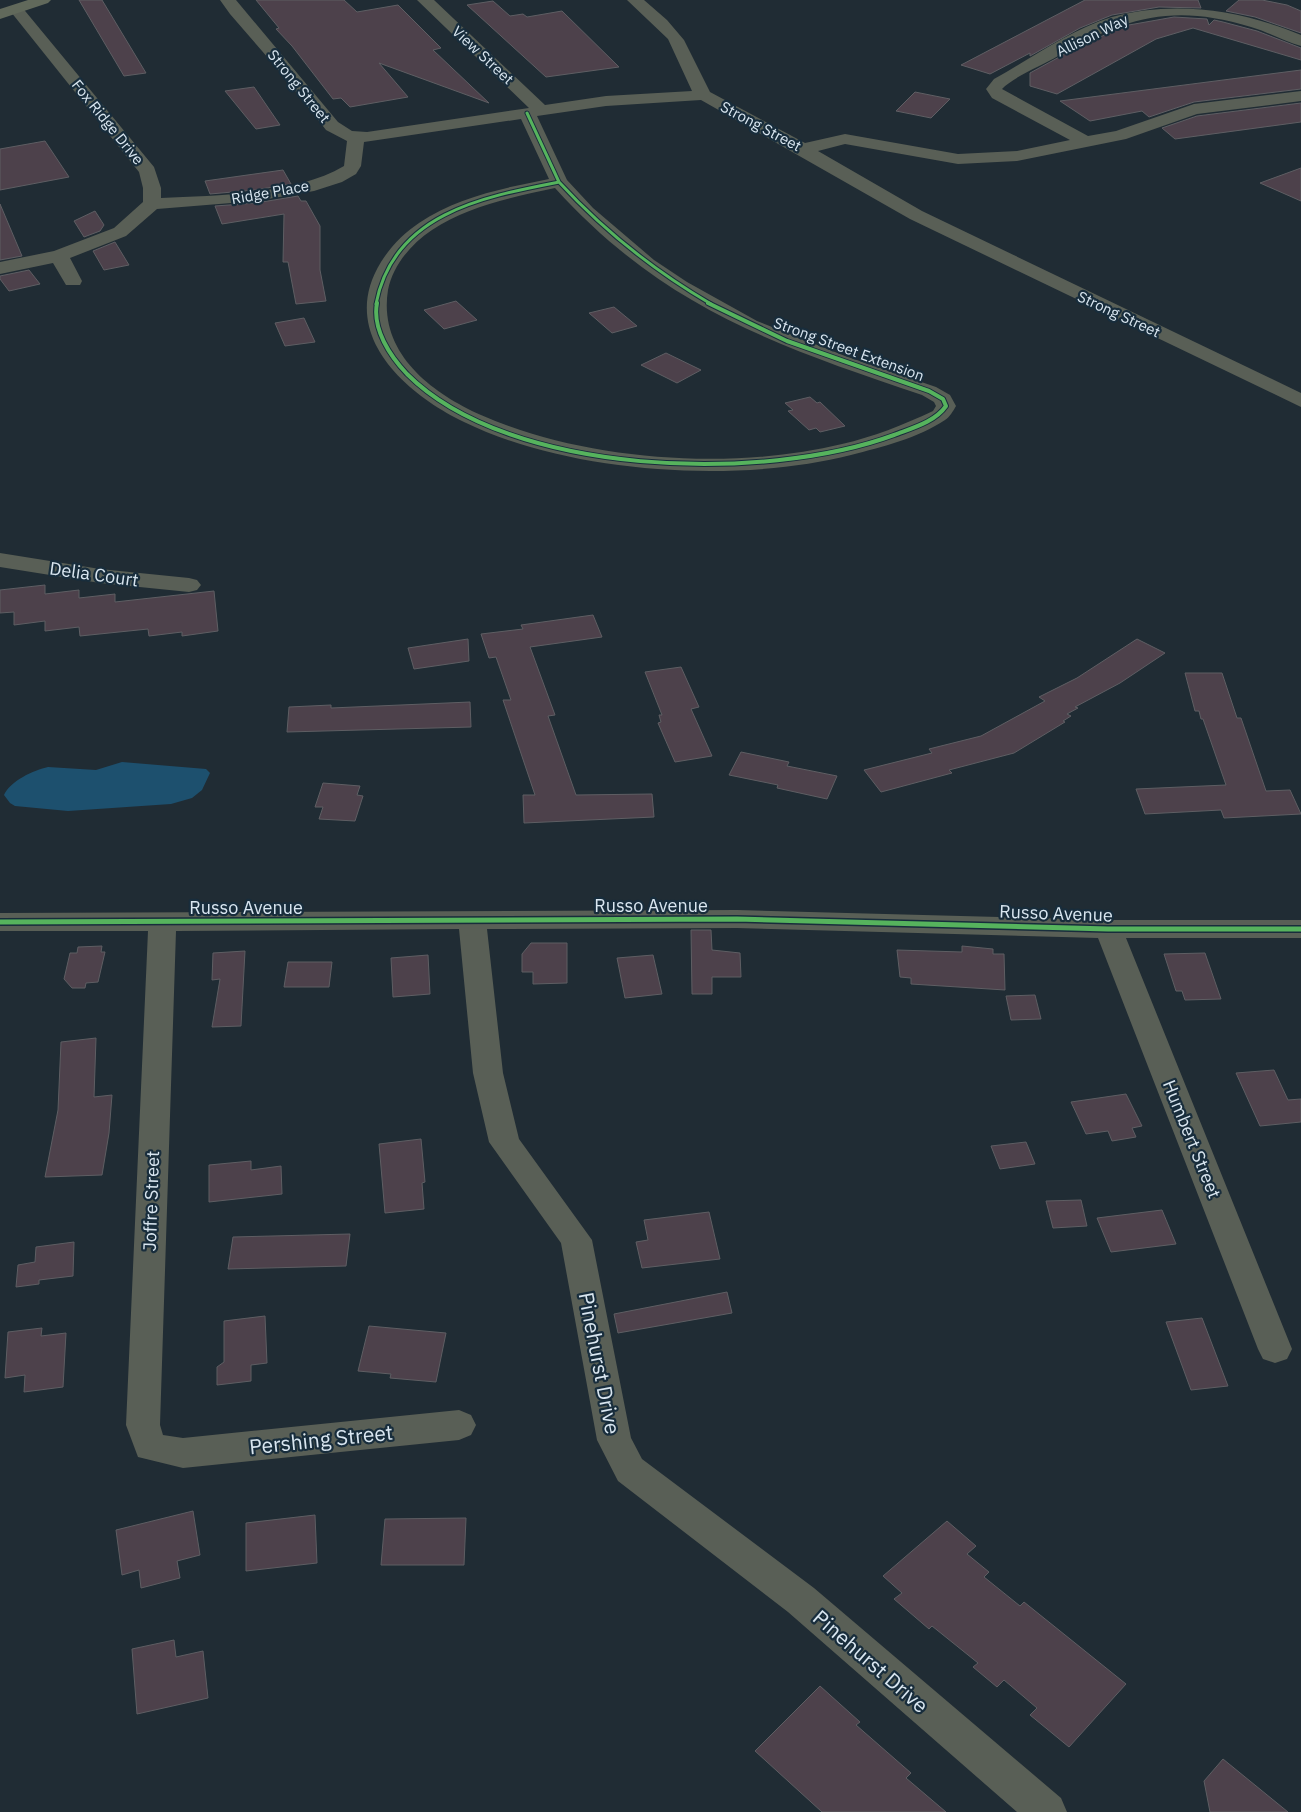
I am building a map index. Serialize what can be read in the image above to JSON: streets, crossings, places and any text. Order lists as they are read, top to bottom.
{
  "streets": {
    "street": [
      "Allison Way",
      "View Street",
      "Strong Street",
      "Fox Ridge Drive",
      "Ridge Place",
      "Strong Street Extension",
      "Delia Court",
      "Russo Avenue",
      "Humbert Street",
      "Joffre Street",
      "Pinehurst Drive",
      "Pershing Street"
    ]
  },
  "crossings": [
    ["View Street", "Strong Street"],
    ["View Street", "Strong Street Extension"],
    ["Strong Street", "Ridge Place"],
    ["Strong Street", "Strong Street Extension"],
    ["Fox Ridge Drive", "Ridge Place"],
    ["Russo Avenue", "Humbert Street"],
    ["Russo Avenue", "Joffre Street"],
    ["Russo Avenue", "Pinehurst Drive"],
    ["Joffre Street", "Pershing Street"]
  ]
}
